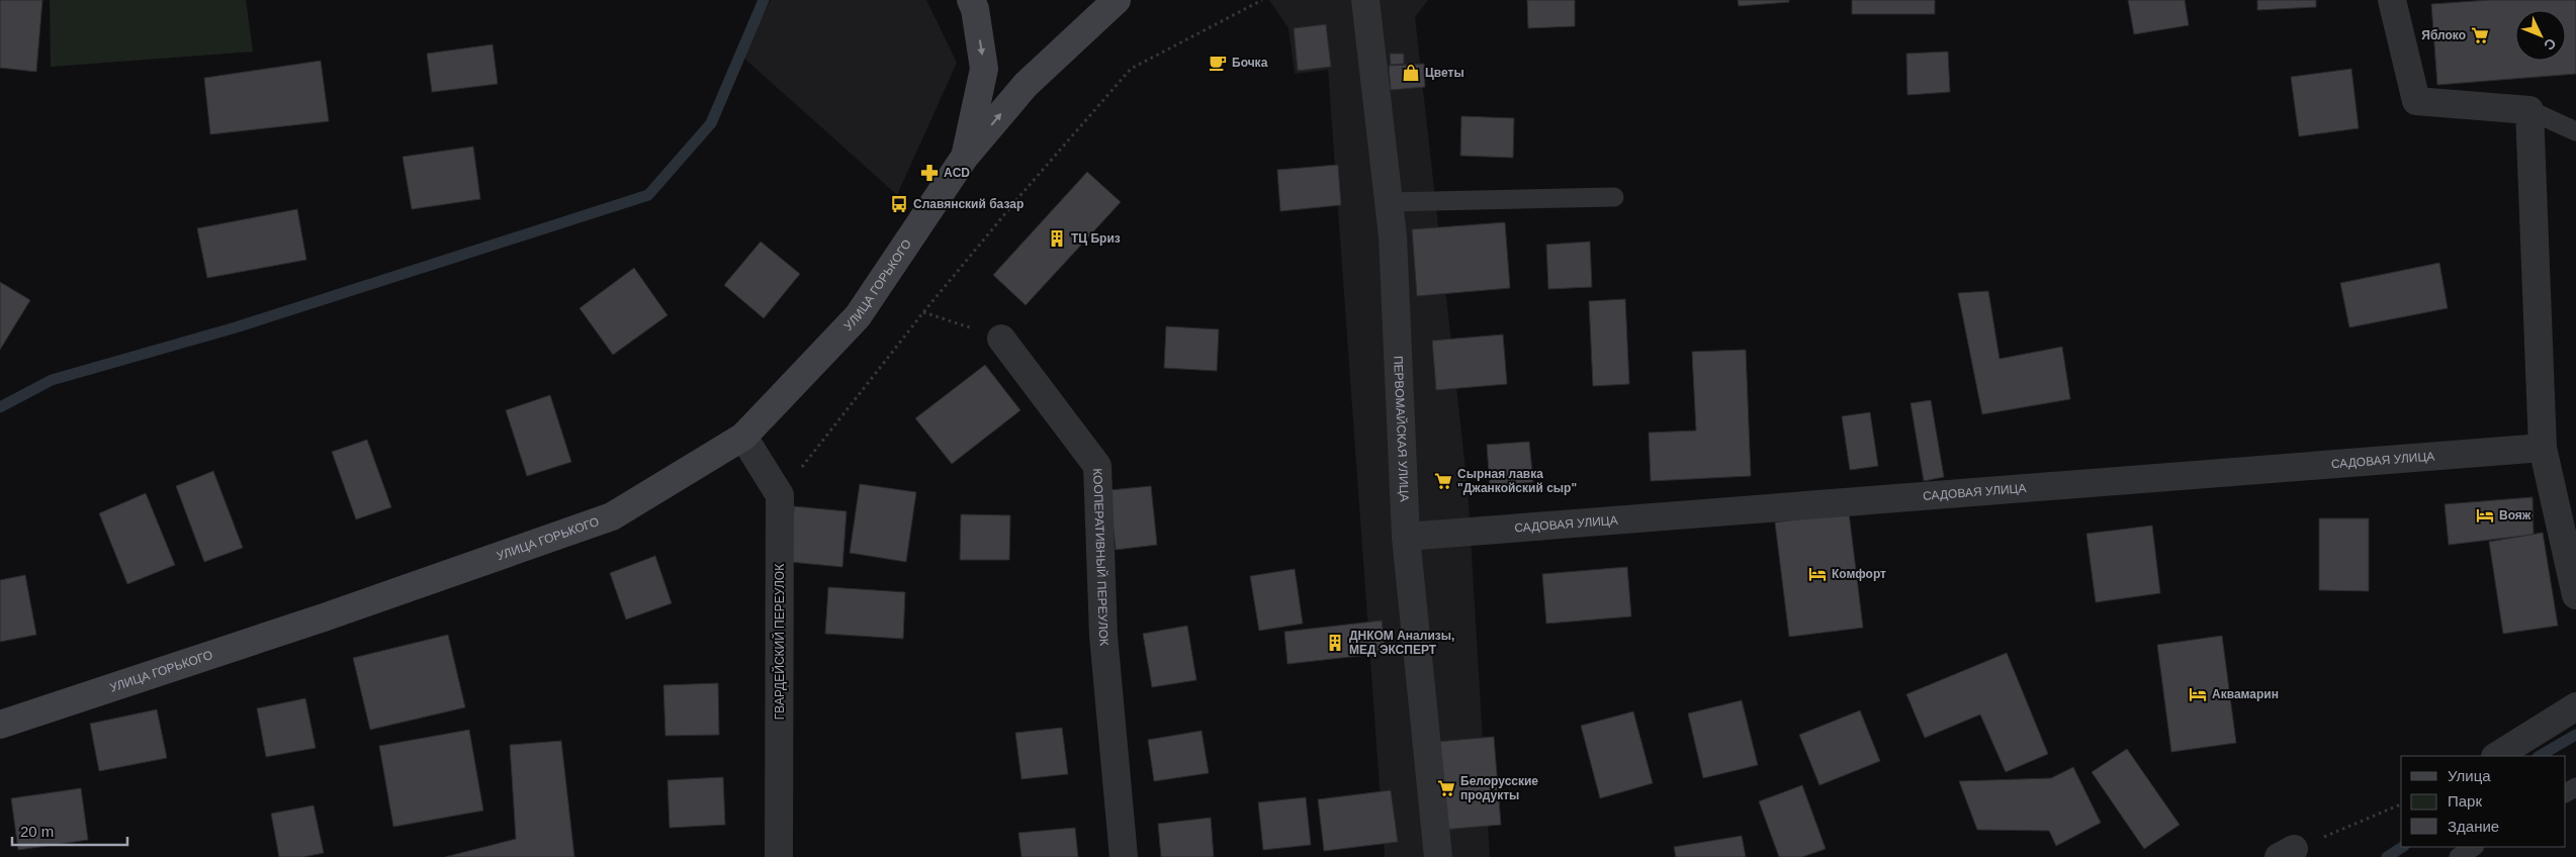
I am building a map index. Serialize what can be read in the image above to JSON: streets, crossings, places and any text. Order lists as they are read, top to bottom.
{
  "streets": {
    "main road": ["УЛИЦА ГОРЬКОГО"],
    "street": [
      "ПЕРВОМАЙСКАЯ УЛИЦА",
      "САДОВАЯ УЛИЦА",
      "КООПЕРАТИВНЫЙ ПЕРЕУЛОК",
      "ГВАРДЕЙСКИЙ ПЕРЕУЛОК"
    ]
  },
  "crossings": [
    ["ПЕРВОМАЙСКАЯ УЛИЦА", "САДОВАЯ УЛИЦА"]
  ],
  "places": {
    "supermarket": ["Яблоко", "Сырная лавка \"Джанкойский сыр\"", "Белорусские продукты"],
    "cafe": ["Бочка"],
    "shop": ["Цветы"],
    "pharmacy": ["ACD"],
    "bus stop": ["Славянский базар"],
    "building": ["ТЦ Бриз", "ДНКОМ Анализы, МЕД ЭКСПЕРТ"],
    "hotel": ["Вояж", "Комфорт", "Аквамарин"]
  },
  "legend": ["Улица", "Парк", "Здание"],
  "scale_bar": "20 m",
  "north": "bottom right"
}
